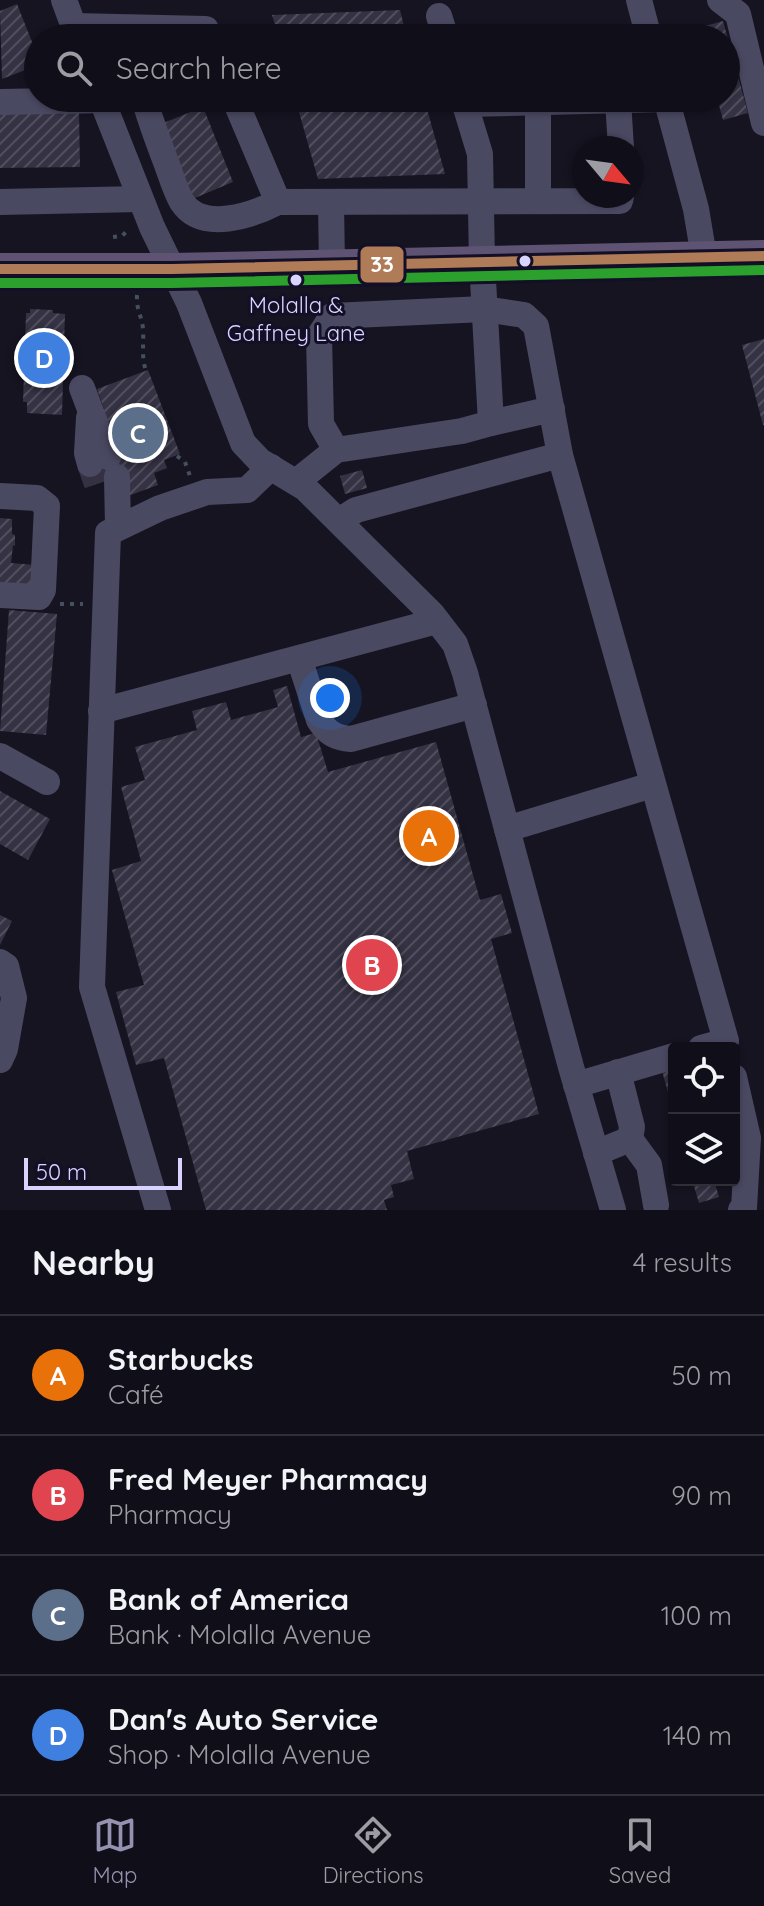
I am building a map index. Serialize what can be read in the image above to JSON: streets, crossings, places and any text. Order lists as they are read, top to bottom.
{
  "places": ["Molalla & Gaffney Lane"],
  "lines": ["transit line 33"],
  "scale_bar": "50 m",
  "north": "bottom right",
  "page": {
    "search": "Search here",
    "pins": [
      "D",
      "C",
      "A",
      "B"
    ],
    "scale": "50 m",
    "heading": ["Nearby", "4 results"],
    "list": [
      {
        "mark": "A",
        "name": "Starbucks",
        "note": "Café",
        "value": "50 m"
      },
      {
        "mark": "B",
        "name": "Fred Meyer Pharmacy",
        "note": "Pharmacy",
        "value": "90 m"
      },
      {
        "mark": "C",
        "name": "Bank of America",
        "note": "Bank · Molalla Avenue",
        "value": "100 m"
      },
      {
        "mark": "D",
        "name": "Dan's Auto Service",
        "note": "Shop · Molalla Avenue",
        "value": "140 m"
      }
    ],
    "nav": ["Map", "Directions", "Saved"]
  }
}
